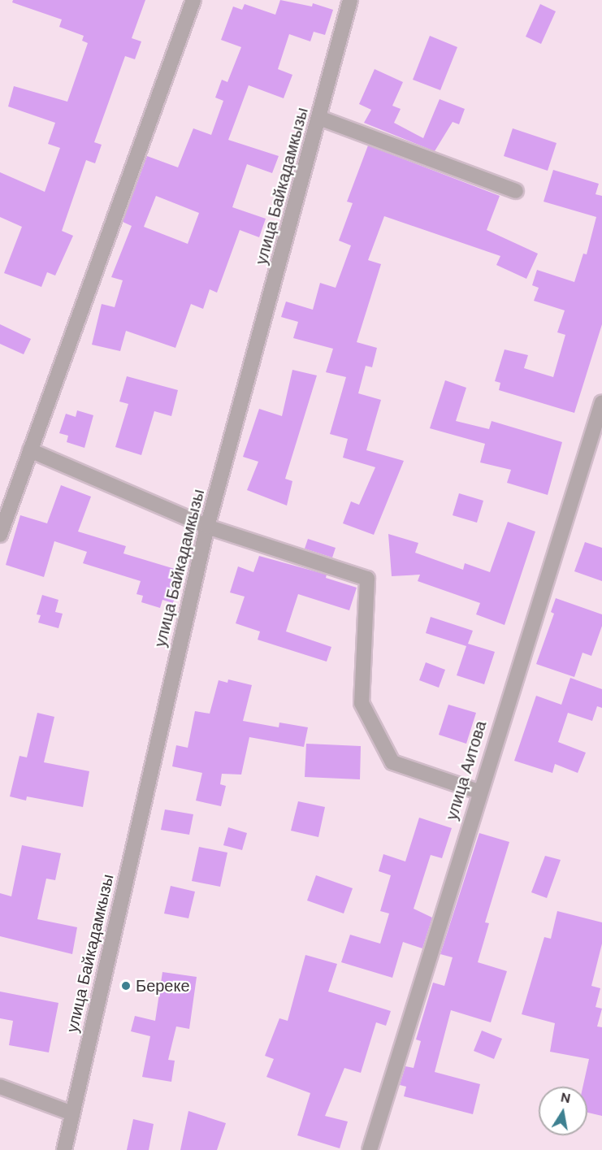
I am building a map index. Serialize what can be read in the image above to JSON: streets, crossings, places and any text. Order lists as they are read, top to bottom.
{
  "streets": {
    "street": ["улица Байкадамкызы", "улица Аитова"]
  },
  "places": ["Береке"],
  "north": "top"
}
